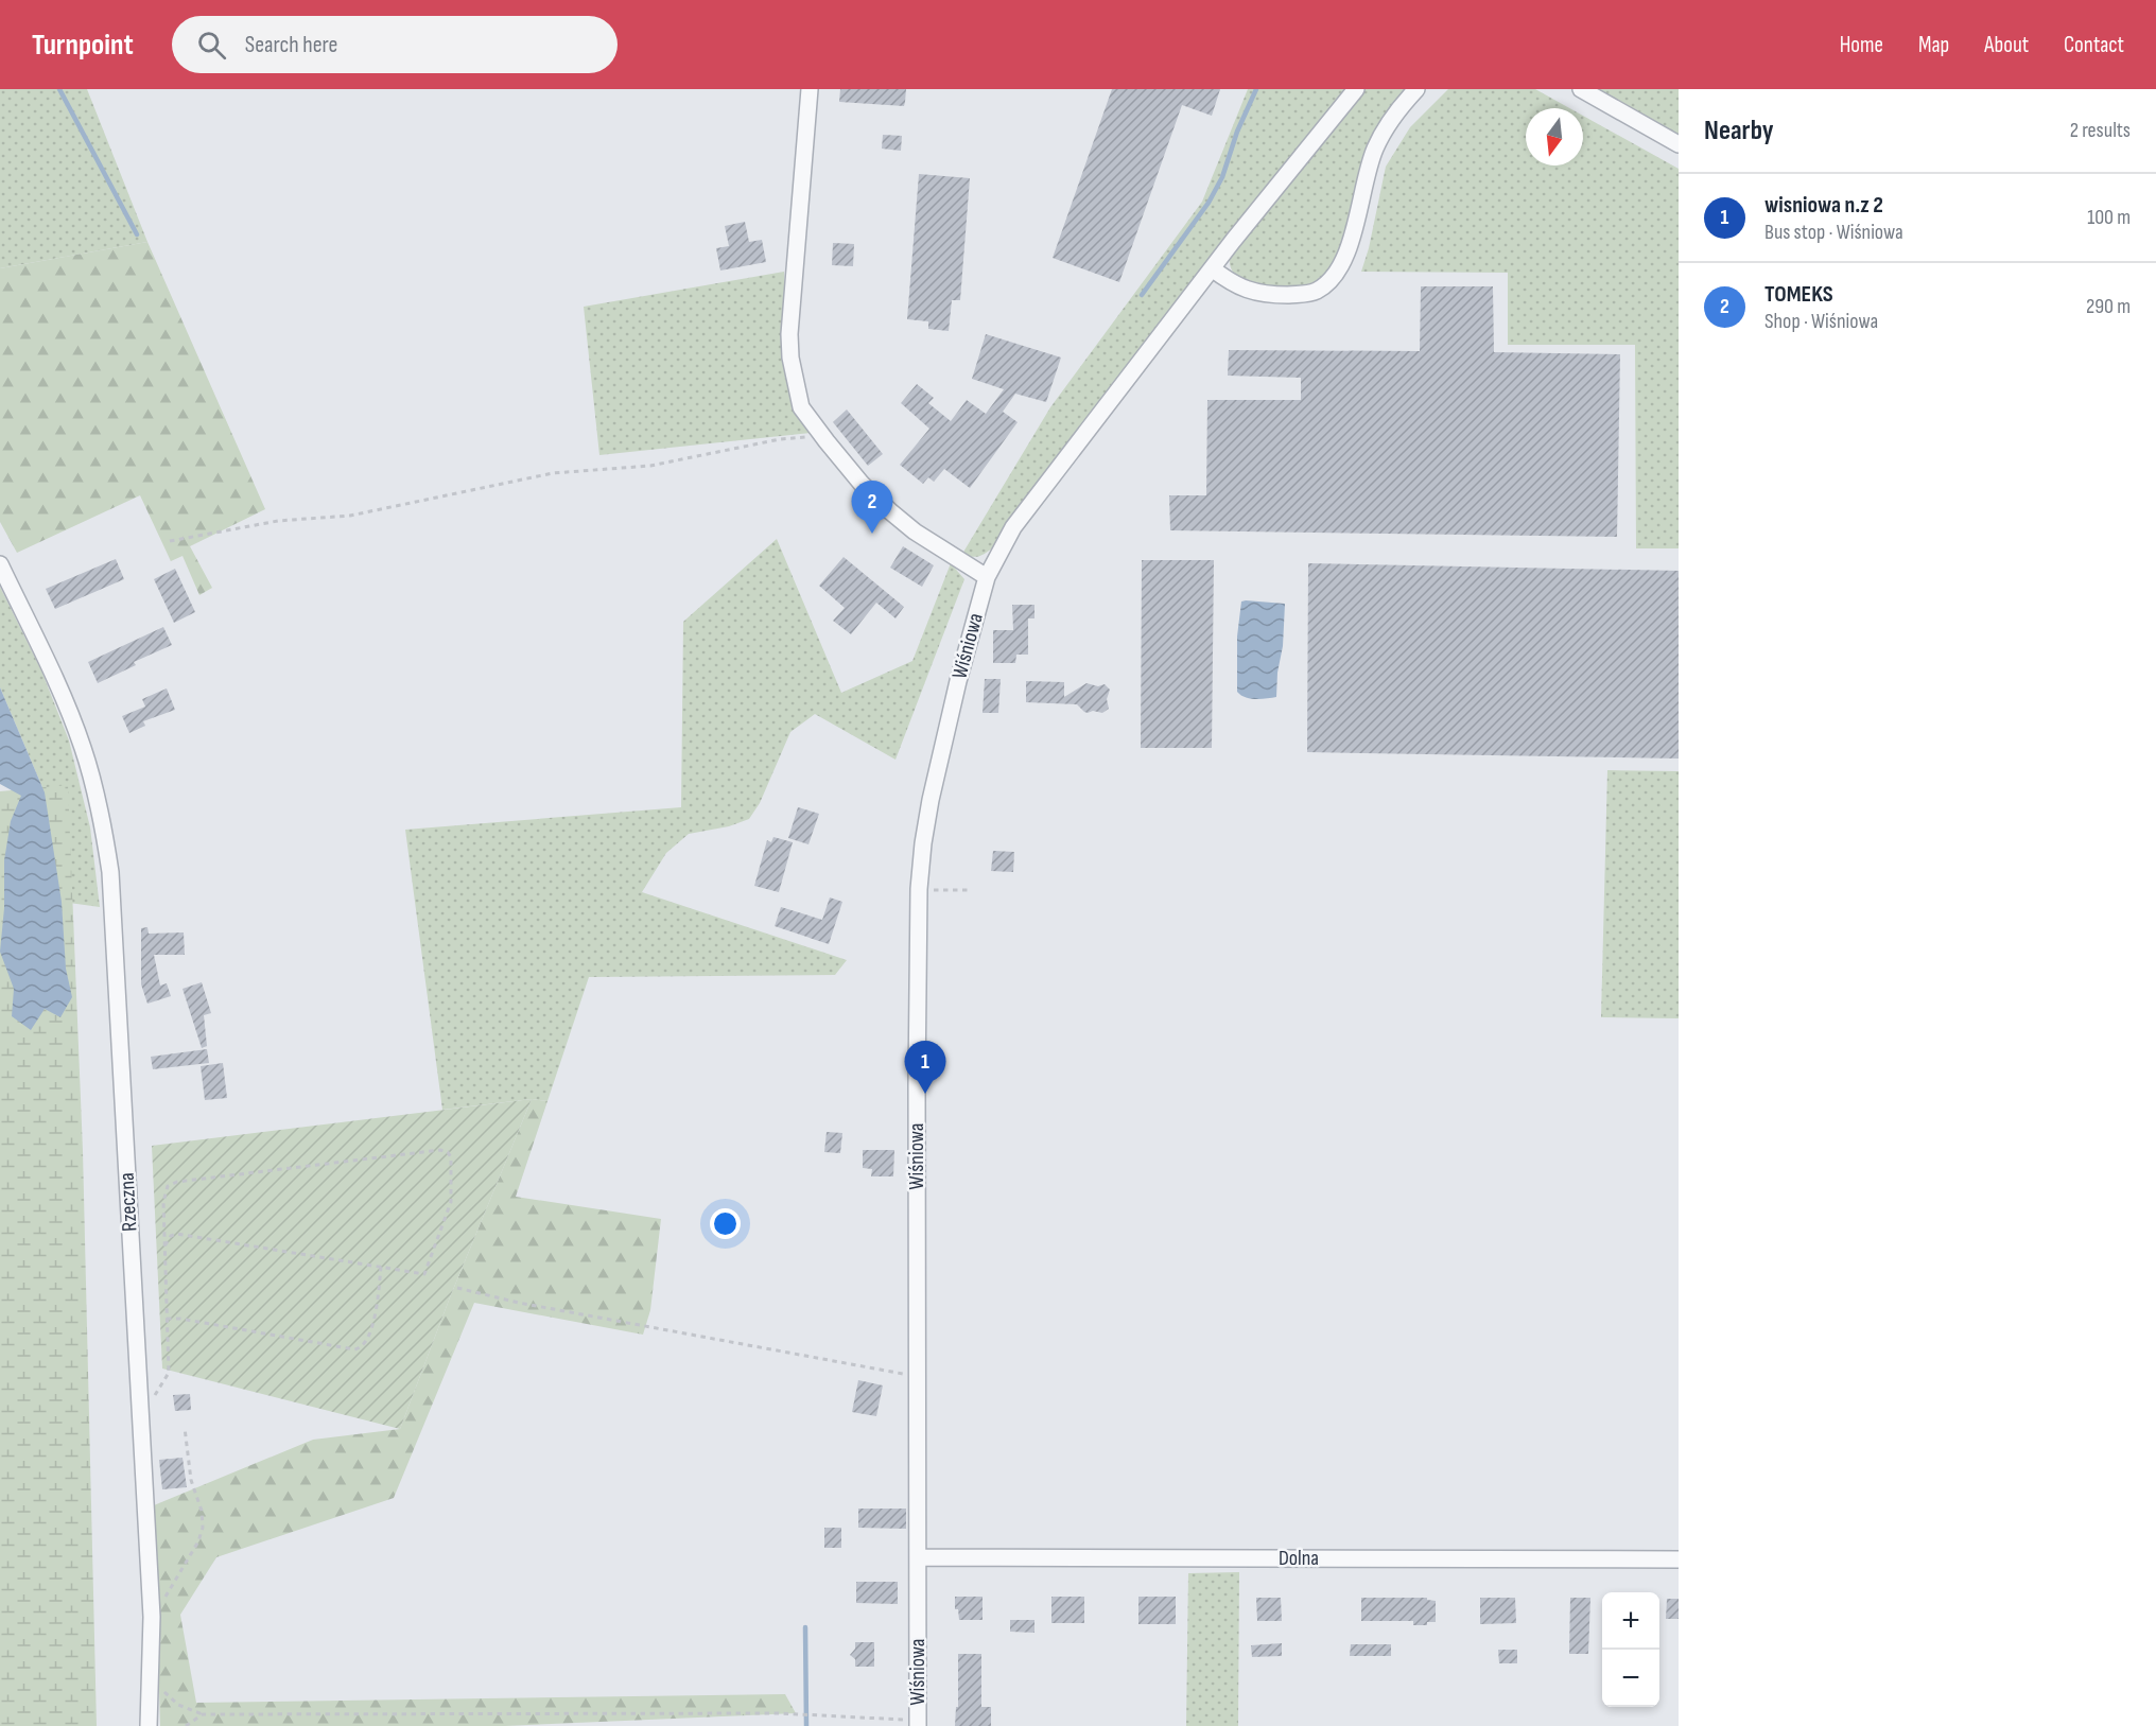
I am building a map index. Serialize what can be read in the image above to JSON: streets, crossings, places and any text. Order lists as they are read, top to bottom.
{
  "streets": {
    "street": ["Wiśniowa", "Rzeczna", "Dolna"]
  },
  "crossings": [
    ["Wiśniowa", "Dolna"]
  ],
  "north": "bottom",
  "page": {
    "header": "Turnpoint",
    "search": "Search here",
    "nav": [
      "Home",
      "Map",
      "About",
      "Contact"
    ],
    "heading": ["Nearby", "2 results"],
    "list": [
      {
        "mark": "1",
        "name": "wisniowa n.z 2",
        "note": "Bus stop · Wiśniowa",
        "value": "100 m"
      },
      {
        "mark": "2",
        "name": "TOMEKS",
        "note": "Shop · Wiśniowa",
        "value": "290 m"
      }
    ],
    "pins": ["2", "1"],
    "map_buttons": ["+", "−"]
  }
}
